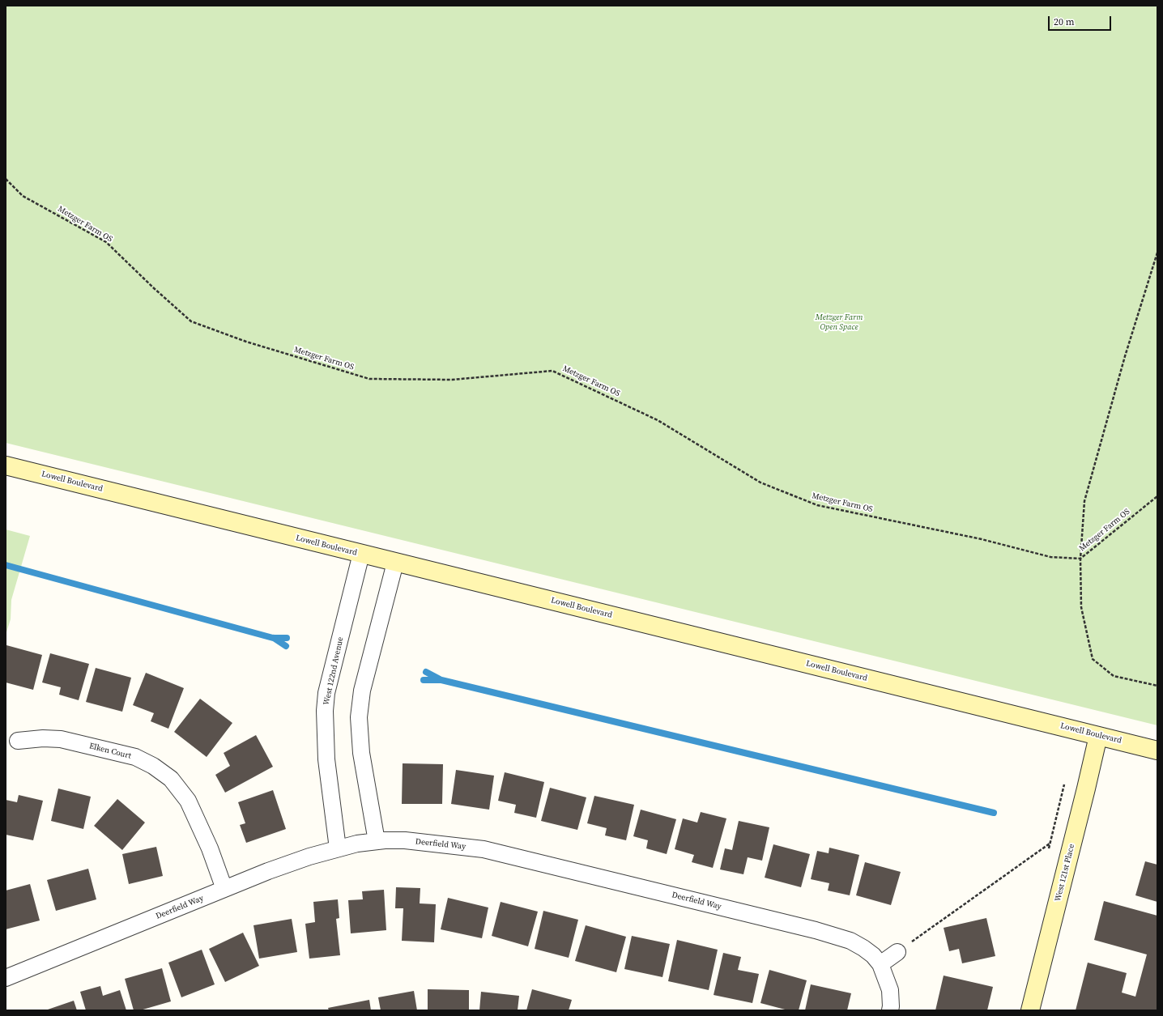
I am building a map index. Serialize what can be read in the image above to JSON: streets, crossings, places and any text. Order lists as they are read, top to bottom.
{
  "streets": {
    "main road": ["Lowell Boulevard", "West 121st Place"],
    "street": ["West 122nd Avenue", "Elken Court", "Deerfield Way"],
    "path": ["Metzger Farm OS"]
  },
  "crossings": [
    ["Lowell Boulevard", "West 122nd Avenue"],
    ["Lowell Boulevard", "West 121st Place"],
    ["West 122nd Avenue", "Deerfield Way"],
    ["Elken Court", "Deerfield Way"]
  ],
  "parks": ["Metzger Farm Open Space"],
  "scale_bar": "20 m"
}
